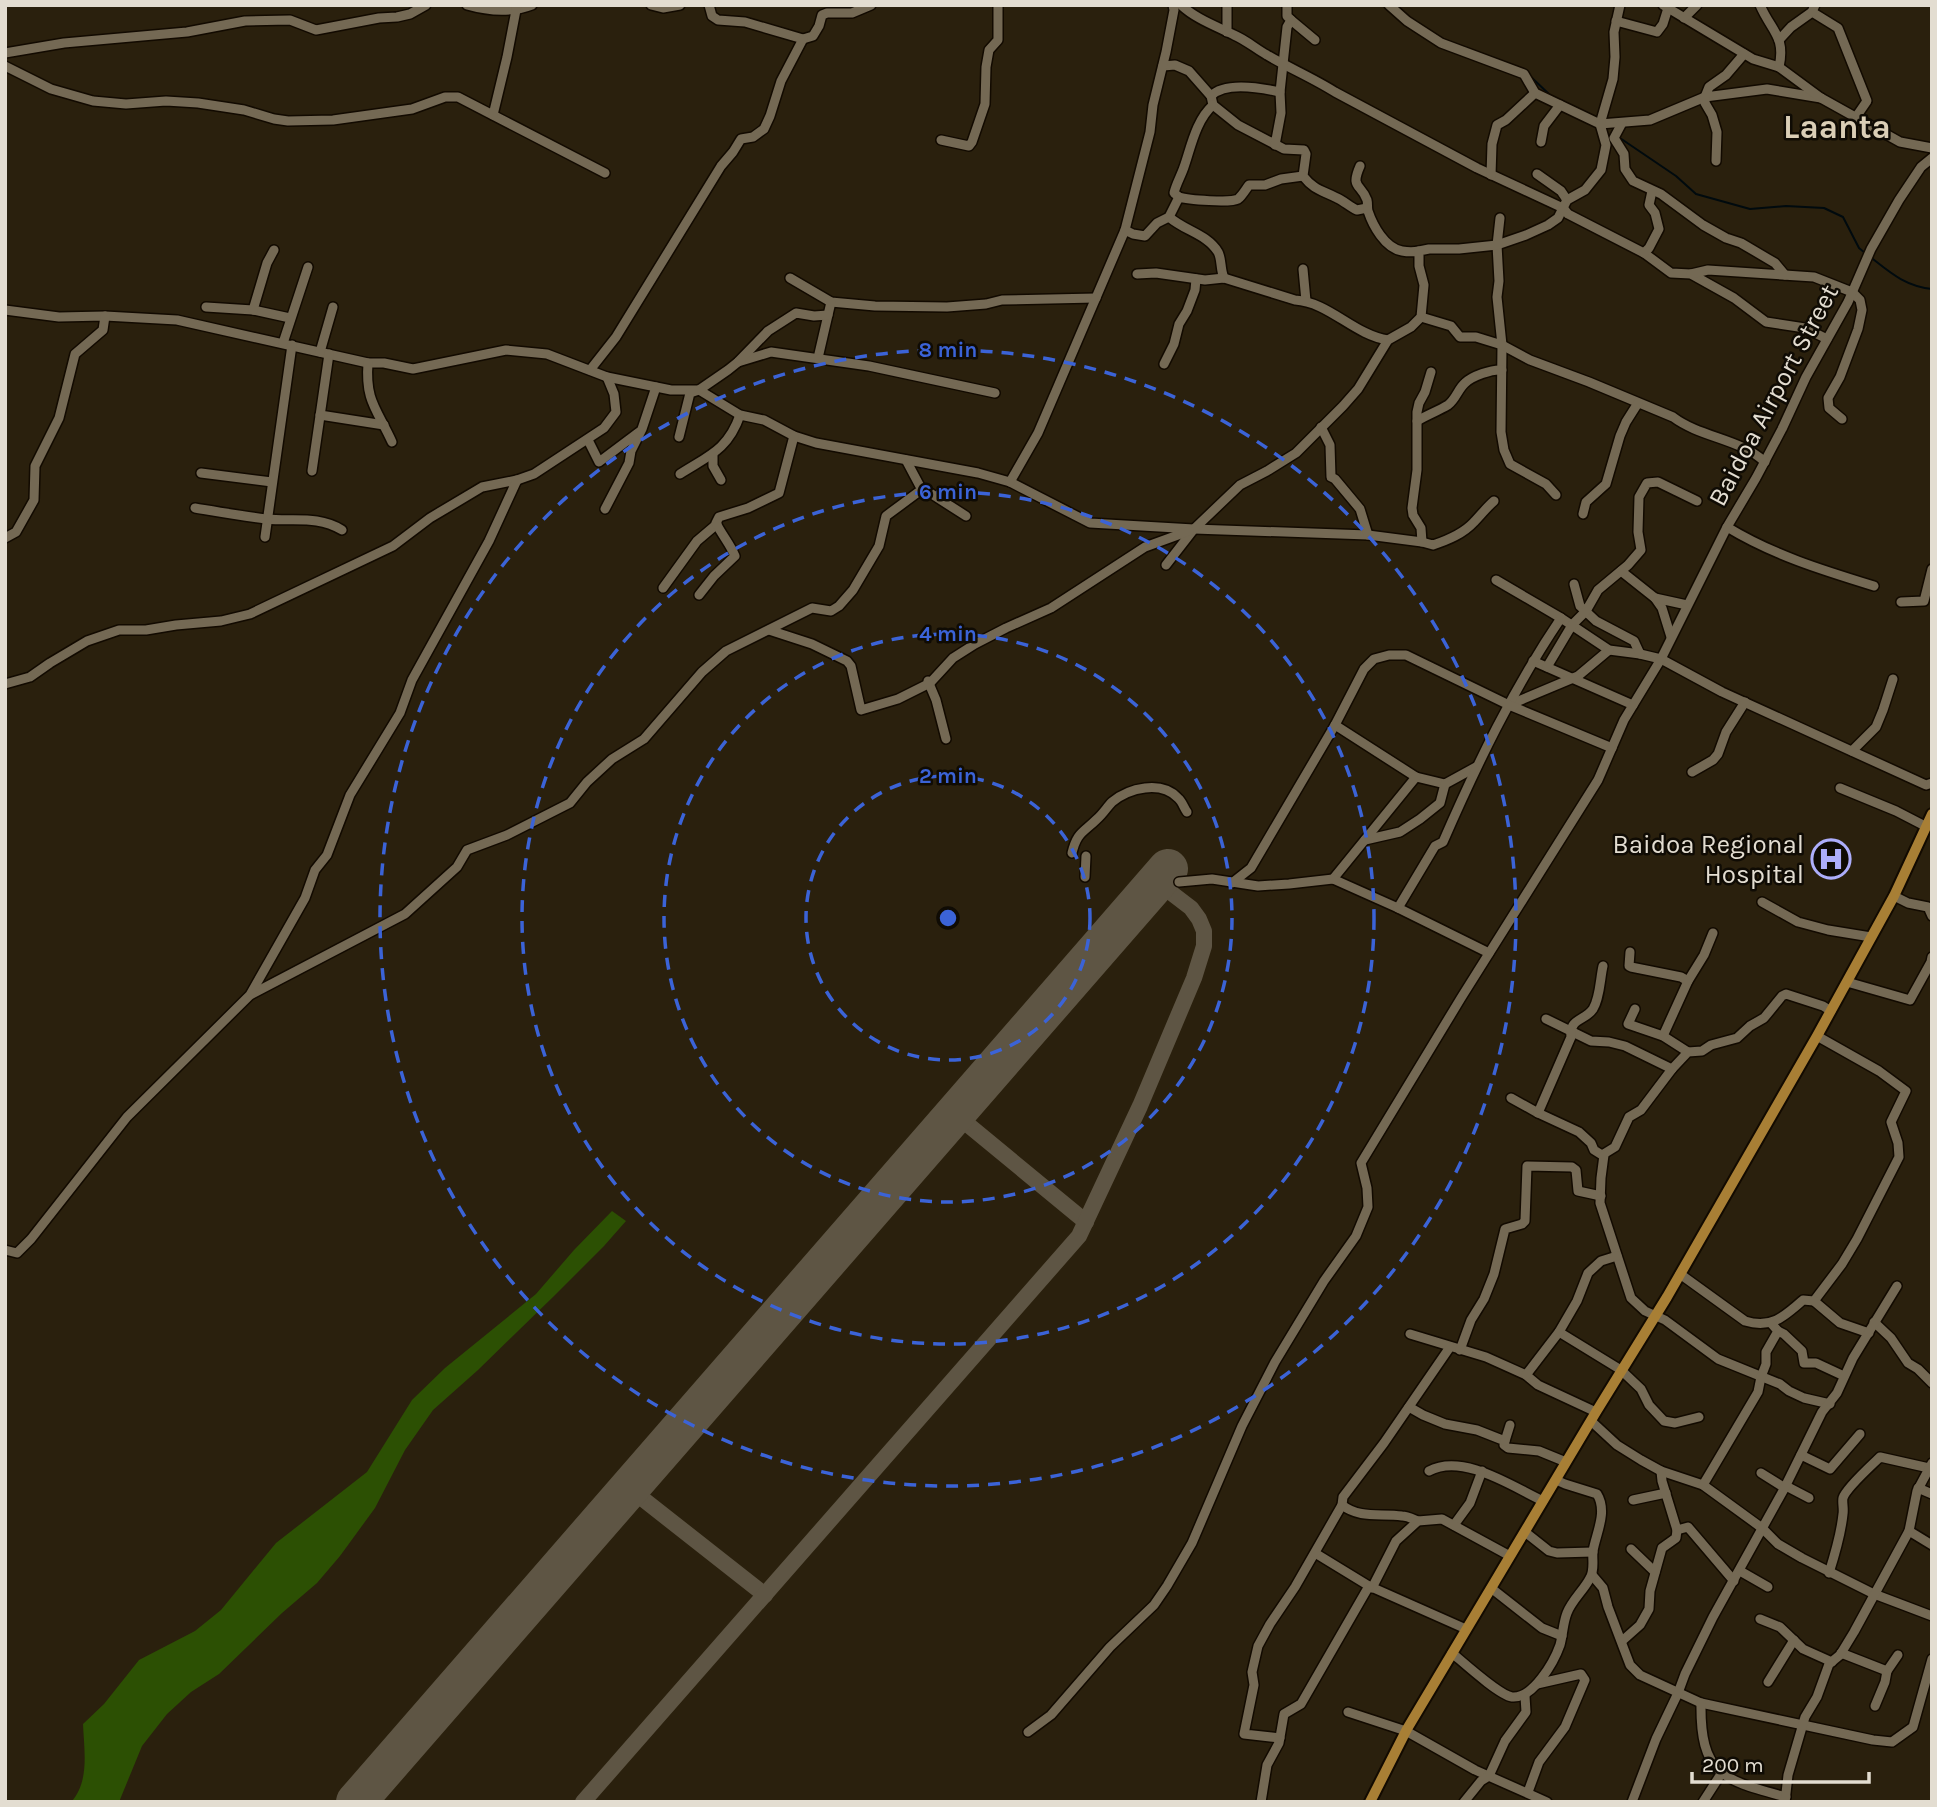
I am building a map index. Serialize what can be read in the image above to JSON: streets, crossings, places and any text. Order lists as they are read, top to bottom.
{
  "streets": {
    "street": ["Baidoa Airport Street"]
  },
  "districts": ["Laanta"],
  "places": {
    "hospital": ["Baidoa Regional Hospital"]
  },
  "scale_bar": "200 m",
  "rings": [
    "8 min",
    "6 min",
    "4 min",
    "2 min"
  ]
}
